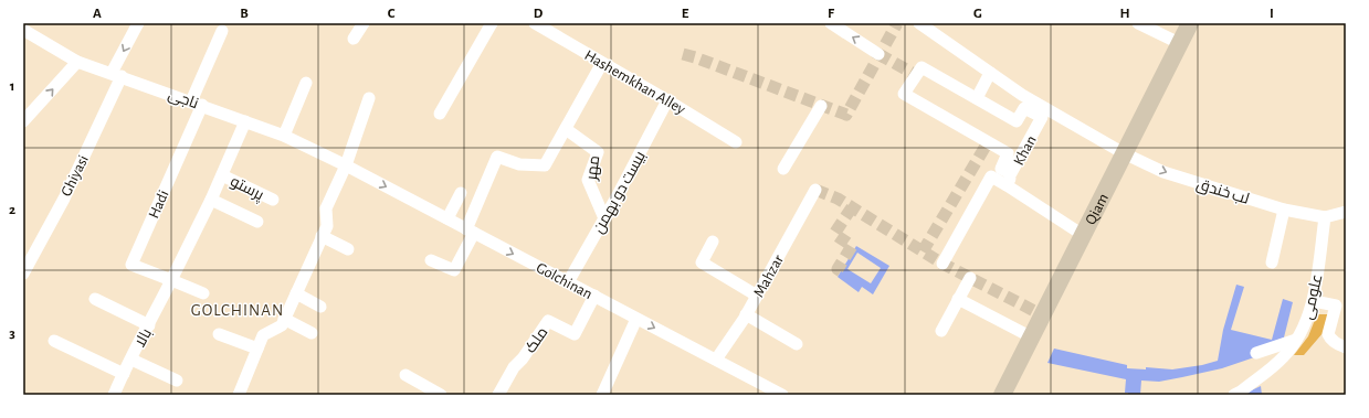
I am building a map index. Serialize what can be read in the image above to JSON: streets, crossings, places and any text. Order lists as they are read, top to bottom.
{
  "streets": {
    "main road": ["Qiam"],
    "street": [
      "Hashemkhan Alley",
      "ناجی",
      "Khan",
      "مهر",
      "Ghiyasi",
      "پرستو",
      "لب خندق",
      "بیست دو بهمن",
      "Hadi",
      "Mahzar",
      "Golchinan",
      "علومی",
      "بالا",
      "ملک"
    ]
  },
  "crossings": [
    ["Hashemkhan Alley", "بیست دو بهمن"],
    ["ناجی", "Ghiyasi"],
    ["ناجی", "Hadi"],
    ["ناجی", "Golchinan"],
    ["ناجی", "بالا"],
    ["Khan", "لب خندق"],
    ["مهر", "بیست دو بهمن"],
    ["پرستو", "بالا"],
    ["لب خندق", "Qiam"],
    ["لب خندق", "علومی"],
    ["بیست دو بهمن", "Golchinan"],
    ["Hadi", "بالا"],
    ["Mahzar", "Golchinan"],
    ["Golchinan", "ملک"]
  ],
  "one_way": ["لب خندق", "Golchinan"],
  "districts": ["GOLCHINAN"],
  "grid": {
    "columns": [
      "A",
      "B",
      "C",
      "D",
      "E",
      "F",
      "G",
      "H",
      "I"
    ],
    "rows": ["1", "2", "3"]
  }
}
